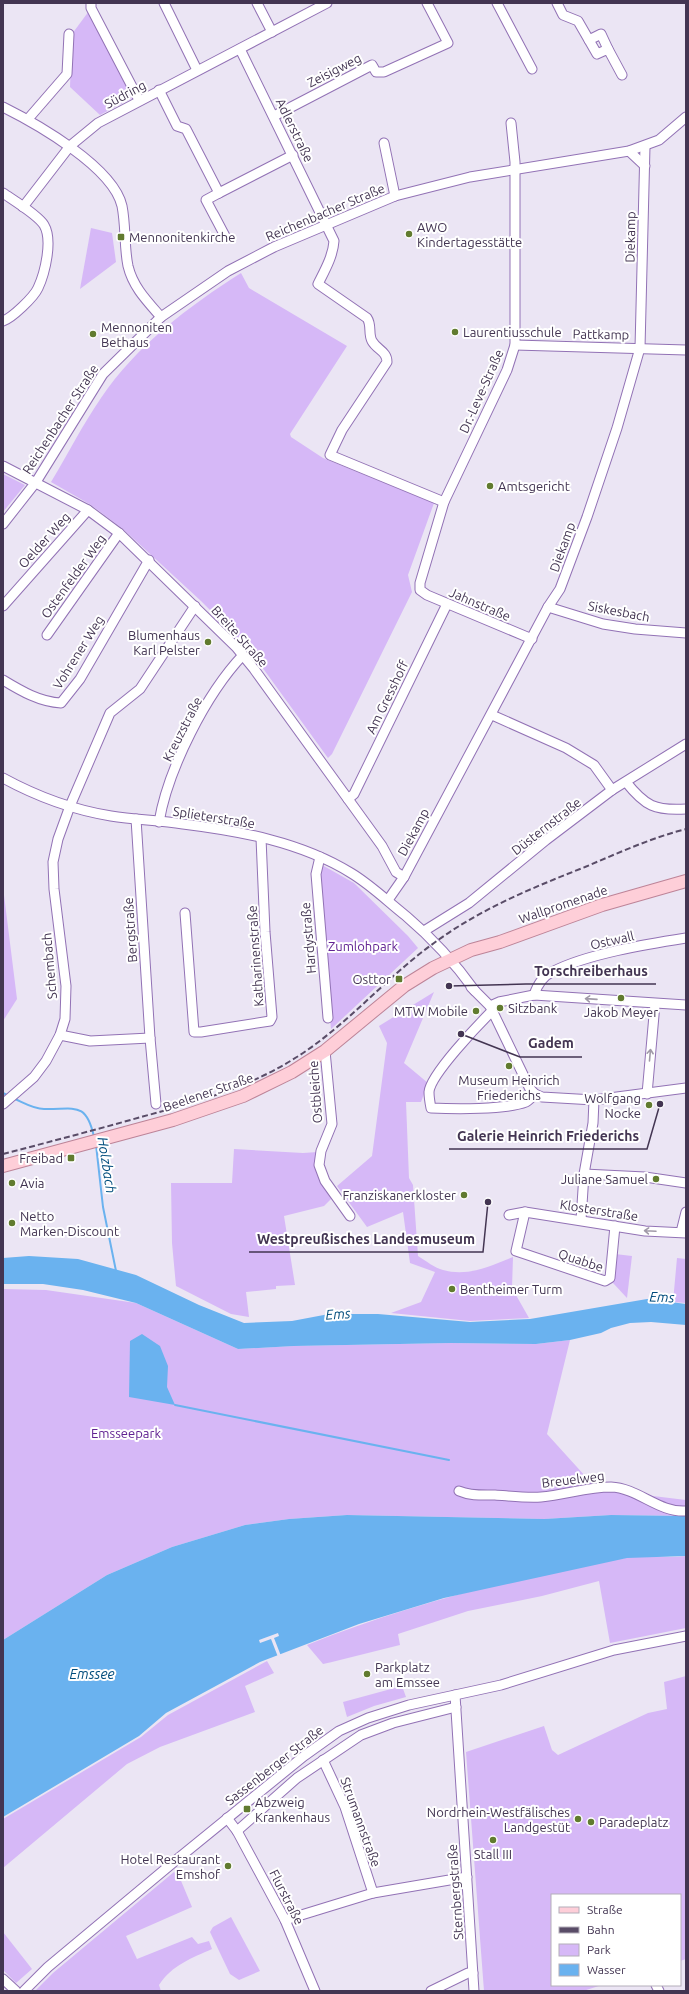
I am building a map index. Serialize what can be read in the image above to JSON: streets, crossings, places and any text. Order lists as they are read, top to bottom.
{
  "streets": {
    "main road": ["Wallpromenade", "Beelener Straße"],
    "street": [
      "Zeisigweg",
      "Südring",
      "Adlerstraße",
      "Reichenbacher Straße",
      "Diekamp",
      "Pattkamp",
      "Dr.-Leve-Straße",
      "Oelder Weg",
      "Ostenfelder Weg",
      "Jahnstraße",
      "Siskesbach",
      "Breite Straße",
      "Vohrener Weg",
      "Am Gresshoff",
      "Kreuzstraße",
      "Splieterstraße",
      "Düsternstraße",
      "Bergstraße",
      "Hardystraße",
      "Ostwall",
      "Katharinenstraße",
      "Schembach",
      "Ostbleiche",
      "Klosterstraße",
      "Quabbe",
      "Breuelweg",
      "Sassenberger Straße",
      "Strumannstraße",
      "Sternbergstraße",
      "Flurstraße"
    ]
  },
  "crossings": [
    ["Zeisigweg", "Adlerstraße"],
    ["Südring", "Adlerstraße"],
    ["Adlerstraße", "Reichenbacher Straße"],
    ["Adlerstraße", "Dr.-Leve-Straße"],
    ["Reichenbacher Straße", "Diekamp"],
    ["Reichenbacher Straße", "Dr.-Leve-Straße"],
    ["Reichenbacher Straße", "Breite Straße"],
    ["Diekamp", "Pattkamp"],
    ["Diekamp", "Jahnstraße"],
    ["Diekamp", "Siskesbach"],
    ["Diekamp", "Breite Straße"],
    ["Diekamp", "Splieterstraße"],
    ["Pattkamp", "Dr.-Leve-Straße"],
    ["Dr.-Leve-Straße", "Jahnstraße"],
    ["Oelder Weg", "Breite Straße"],
    ["Ostenfelder Weg", "Breite Straße"],
    ["Jahnstraße", "Am Gresshoff"],
    ["Breite Straße", "Vohrener Weg"],
    ["Breite Straße", "Am Gresshoff"],
    ["Breite Straße", "Kreuzstraße"],
    ["Breite Straße", "Schembach"],
    ["Kreuzstraße", "Splieterstraße"],
    ["Splieterstraße", "Düsternstraße"],
    ["Splieterstraße", "Wallpromenade"],
    ["Splieterstraße", "Bergstraße"],
    ["Splieterstraße", "Hardystraße"],
    ["Splieterstraße", "Katharinenstraße"],
    ["Splieterstraße", "Schembach"],
    ["Splieterstraße", "Beelener Straße"],
    ["Wallpromenade", "Beelener Straße"],
    ["Beelener Straße", "Ostbleiche"],
    ["Klosterstraße", "Quabbe"],
    ["Sassenberger Straße", "Strumannstraße"],
    ["Sassenberger Straße", "Sternbergstraße"],
    ["Sassenberger Straße", "Flurstraße"]
  ],
  "water": ["Holzbach", "Ems", "Emssee"],
  "parks": ["Zumlohpark", "Emsseepark"],
  "places": {
    "other": [
      "AWO Kindertagesstätte",
      "Laurentiusschule",
      "Mennoniten Bethaus",
      "Amtsgericht",
      "Blumenhaus Karl Pelster",
      "Torschreiberhaus",
      "Jakob Meyer",
      "Sitzbank",
      "MTW Mobile",
      "Gadem",
      "Museum Heinrich Friederichs",
      "Galerie Heinrich Friederichs",
      "Wolfgang Nocke",
      "Juliane Samuel",
      "Avia",
      "Franziskanerkloster",
      "Westpreußisches Landesmuseum",
      "Netto Marken-Discount",
      "Bentheimer Turm",
      "Parkplatz am Emssee",
      "Nordrhein-Westfälisches Landgestüt",
      "Paradeplatz",
      "Stall III",
      "Hotel Restaurant Emshof"
    ],
    "transit": [
      "Mennonitenkirche",
      "Osttor",
      "Freibad",
      "Abzweig Krankenhaus"
    ]
  },
  "legend": [
    "Straße",
    "Bahn",
    "Park",
    "Wasser"
  ]
}
